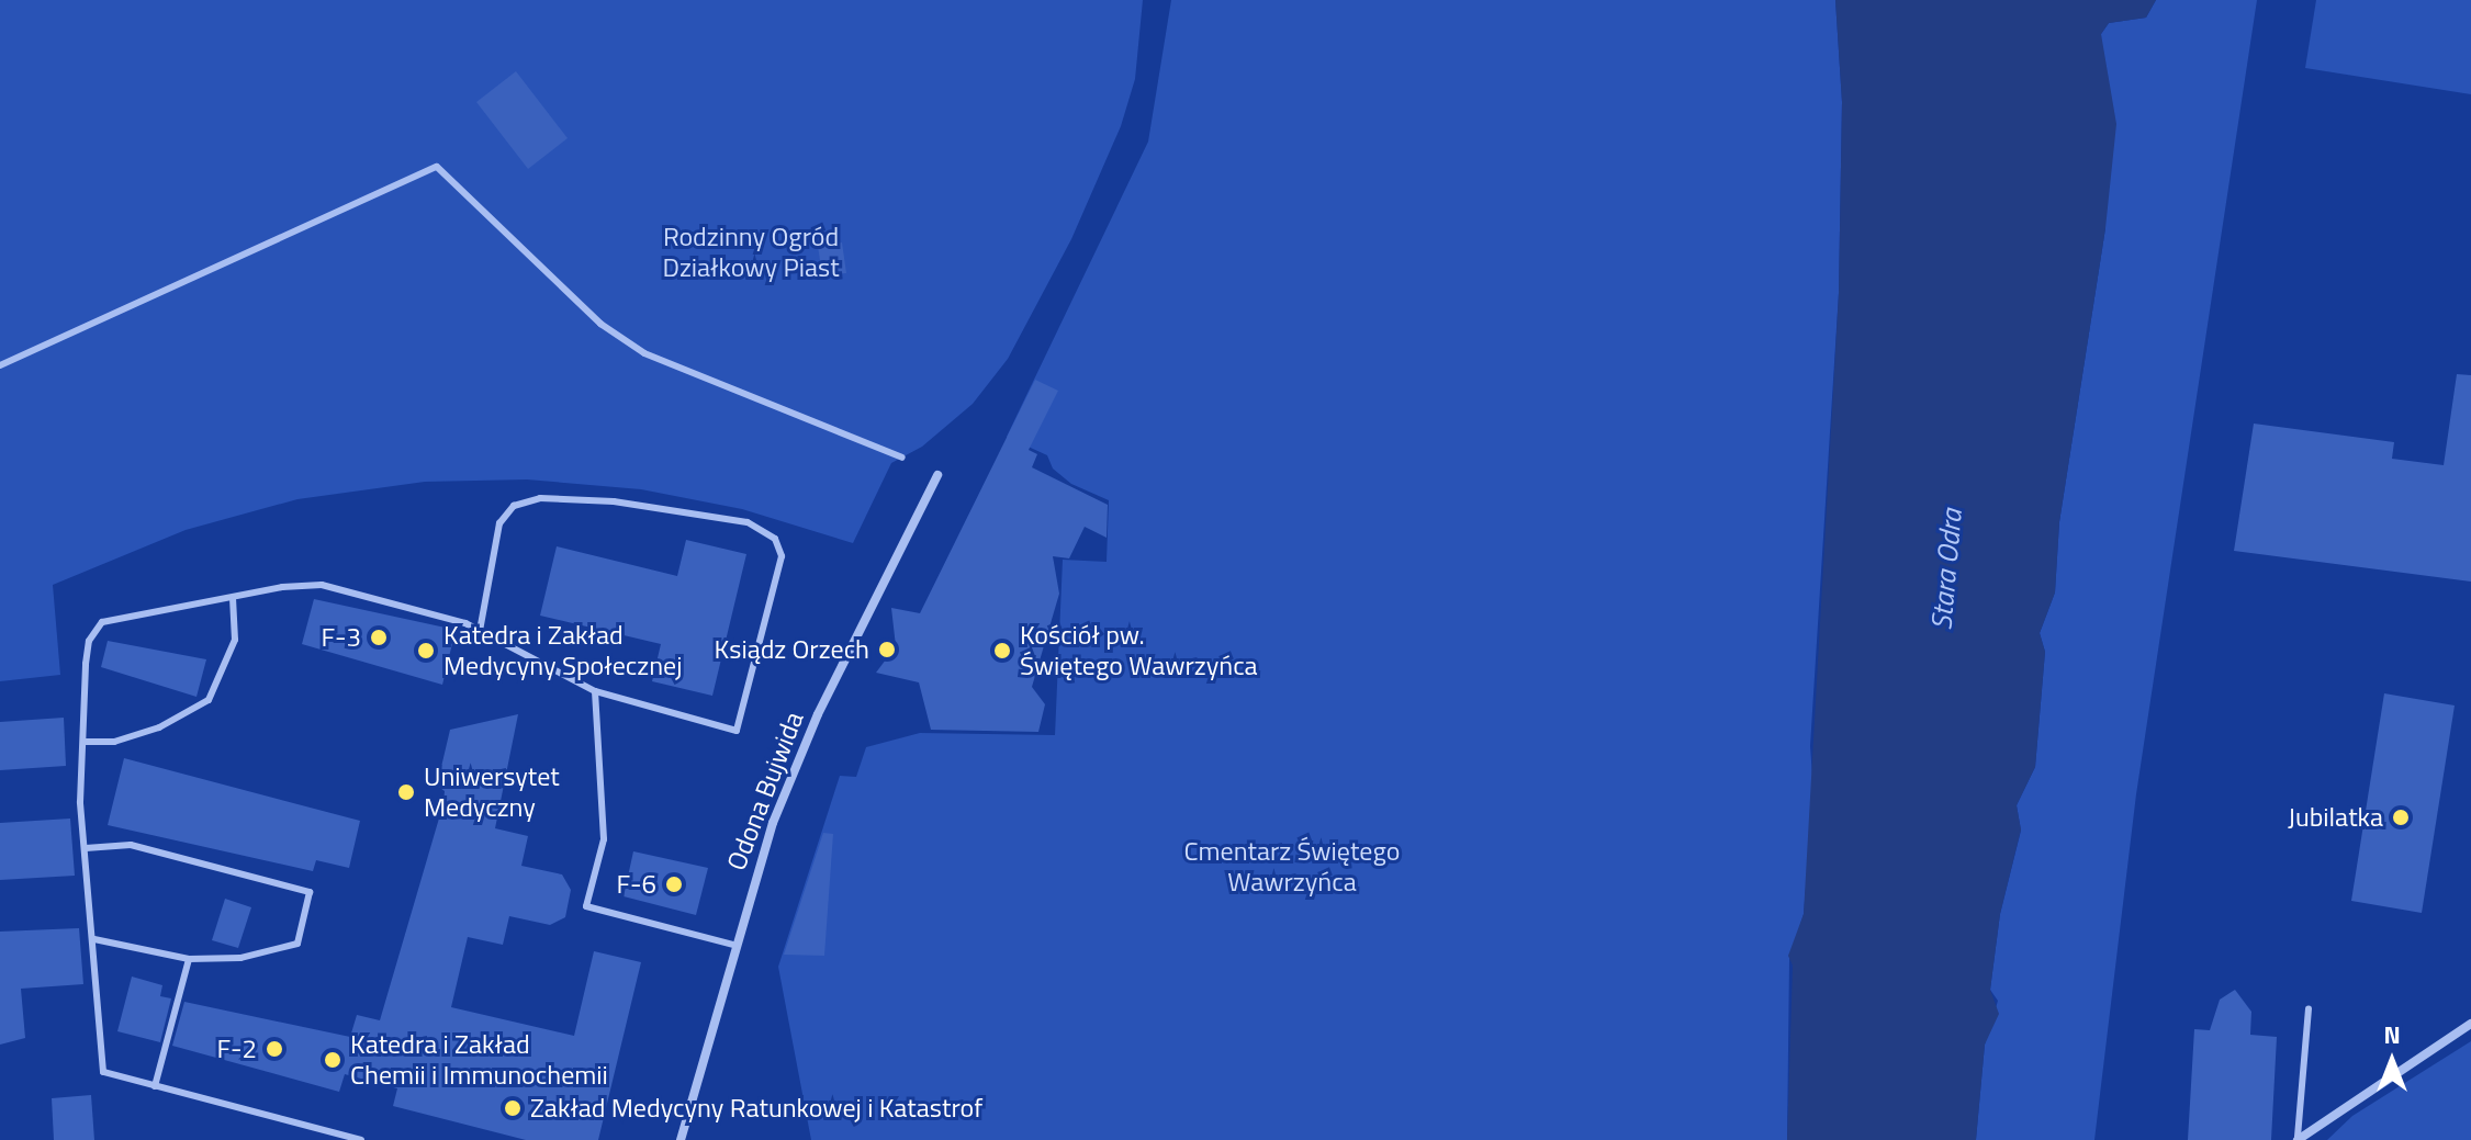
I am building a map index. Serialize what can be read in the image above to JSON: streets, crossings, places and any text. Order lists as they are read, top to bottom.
{
  "streets": {
    "street": ["Odona Bujwida"]
  },
  "water": ["Stara Odra"],
  "parks": ["Rodzinny Ogród Działkowy Piast", "Cmentarz Świętego Wawrzyńca"],
  "places": [
    "F-3",
    "Ksiądz Orzech",
    "Katedra i Zakład Medycyny Społecznej",
    "Kościół pw. Świętego Wawrzyńca",
    "Uniwersytet Medyczny",
    "Jubilatka",
    "F-6",
    "F-2",
    "Katedra i Zakład Chemii i Immunochemii",
    "Zakład Medycyny Ratunkowej i Katastrof"
  ],
  "north": "top"
}
